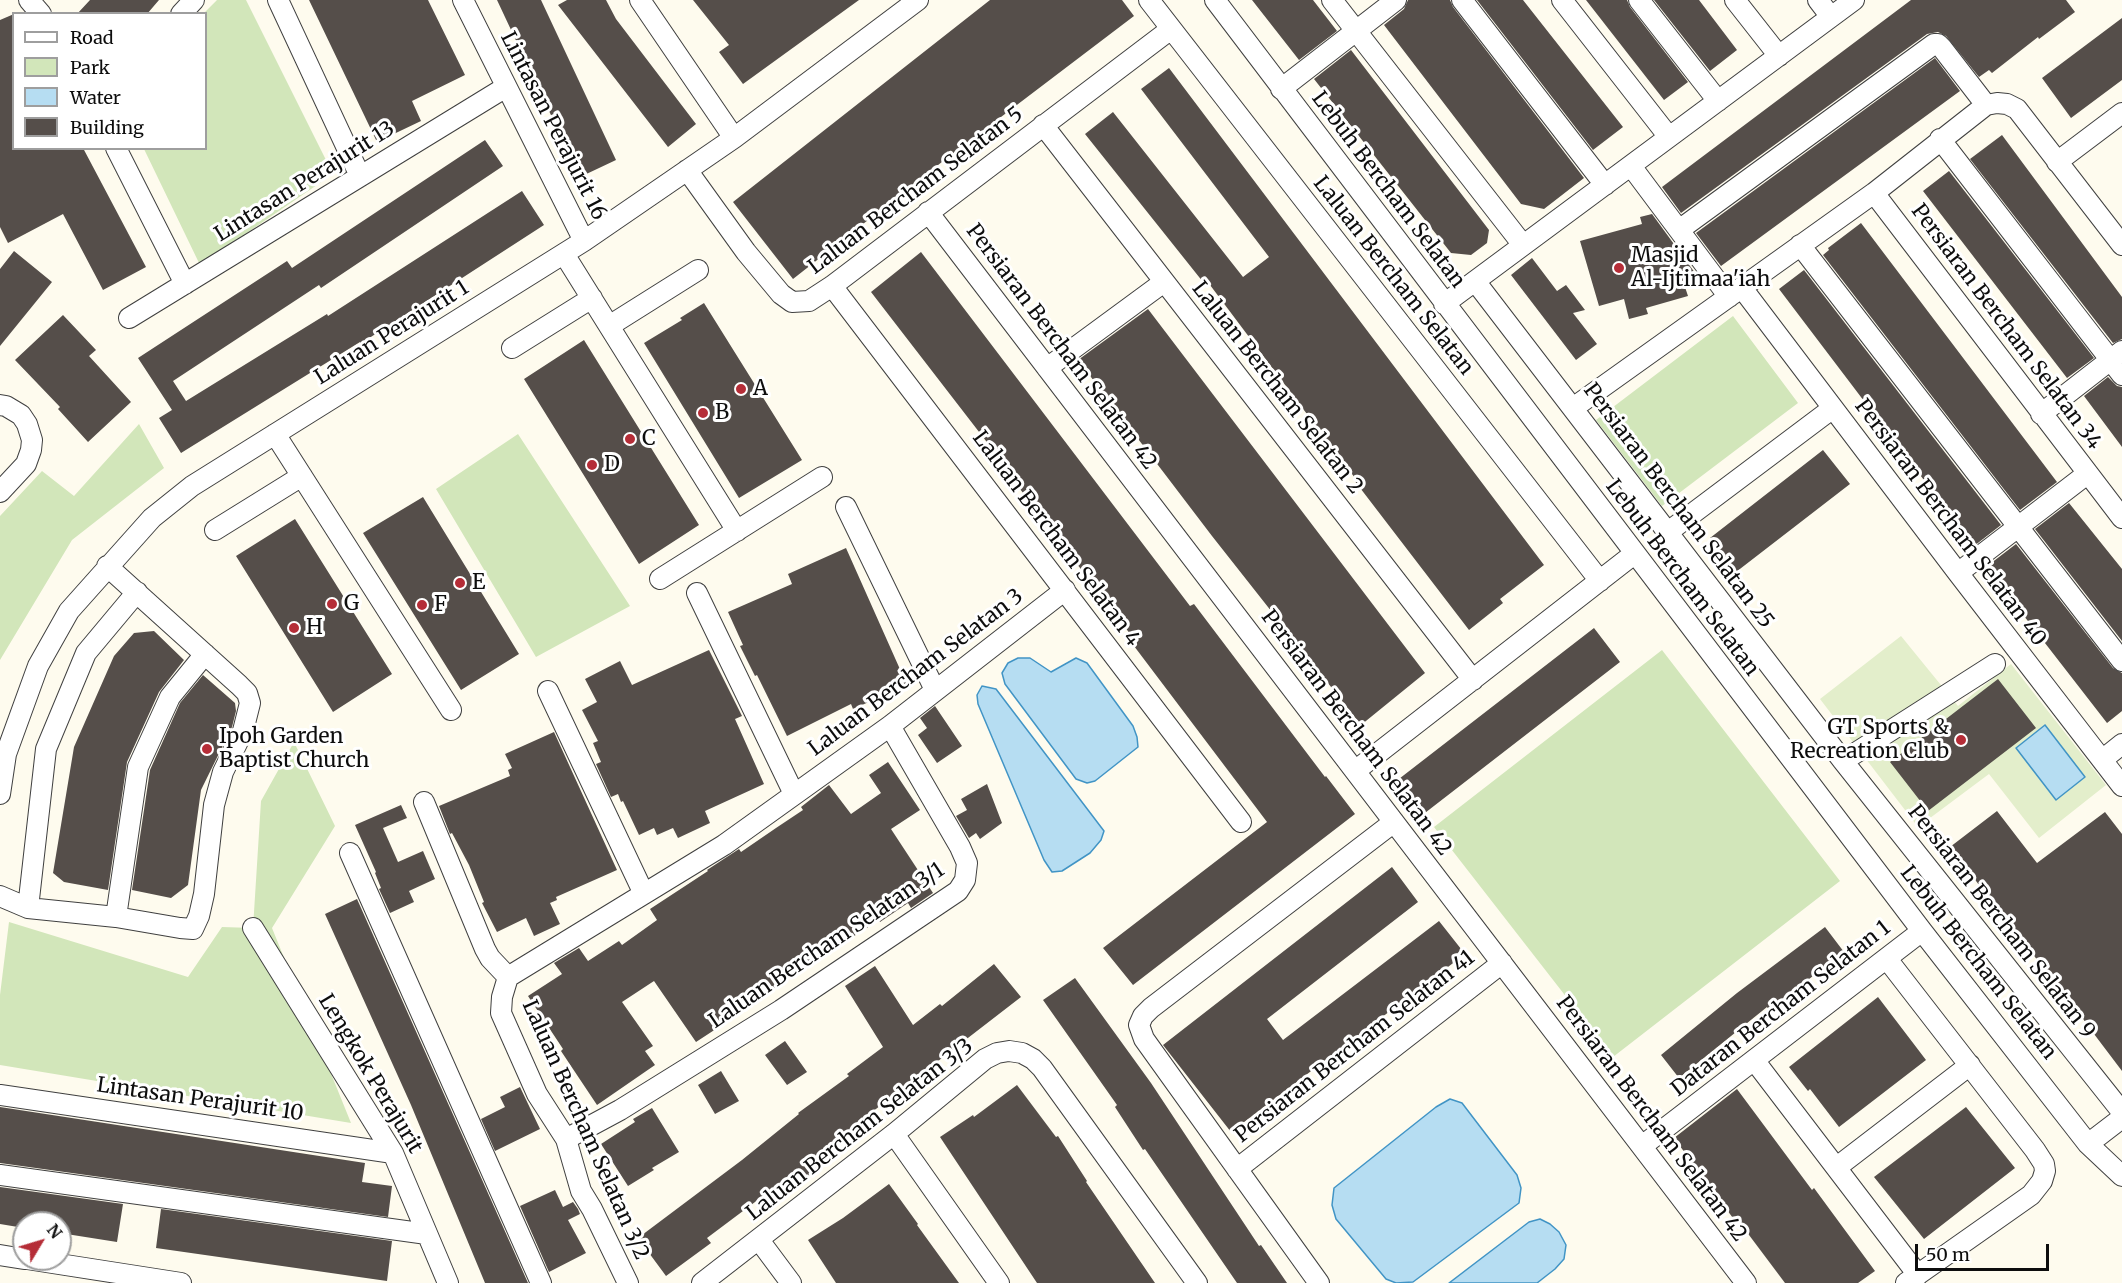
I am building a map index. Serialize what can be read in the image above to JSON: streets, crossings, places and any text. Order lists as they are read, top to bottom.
{
  "streets": {
    "street": [
      "Lintasan Perajurit 16",
      "Lintasan Perajurit 13",
      "Lebuh Bercham Selatan",
      "Laluan Bercham Selatan 5",
      "Laluan Bercham Selatan",
      "Persiaran Bercham Selatan 34",
      "Laluan Perajurit 1",
      "Persiaran Bercham Selatan 42",
      "Laluan Bercham Selatan 2",
      "Persiaran Bercham Selatan 25",
      "Persiaran Bercham Selatan 40",
      "Laluan Bercham Selatan 4",
      "Laluan Bercham Selatan 3",
      "Persiaran Bercham Selatan 9",
      "Laluan Bercham Selatan 3/1",
      "Dataran Bercham Selatan 1",
      "Persiaran Bercham Selatan 41",
      "Lengkok Perajurit",
      "Lintasan Perajurit 10",
      "Laluan Bercham Selatan 3/2",
      "Laluan Bercham Selatan 3/3"
    ]
  },
  "crossings": [
    ["Lintasan Perajurit 16", "Lintasan Perajurit 13"],
    ["Lintasan Perajurit 16", "Laluan Perajurit 1"],
    ["Lebuh Bercham Selatan", "Dataran Bercham Selatan 1"],
    ["Laluan Bercham Selatan 5", "Laluan Bercham Selatan"],
    ["Laluan Bercham Selatan 5", "Laluan Perajurit 1"],
    ["Laluan Bercham Selatan 5", "Persiaran Bercham Selatan 42"],
    ["Laluan Bercham Selatan 5", "Laluan Bercham Selatan 2"],
    ["Laluan Bercham Selatan 5", "Laluan Bercham Selatan 4"],
    ["Persiaran Bercham Selatan 42", "Dataran Bercham Selatan 1"],
    ["Persiaran Bercham Selatan 42", "Persiaran Bercham Selatan 41"],
    ["Persiaran Bercham Selatan 25", "Persiaran Bercham Selatan 9"],
    ["Laluan Bercham Selatan 4", "Laluan Bercham Selatan 3"],
    ["Laluan Bercham Selatan 3", "Laluan Bercham Selatan 3/1"],
    ["Laluan Bercham Selatan 3", "Laluan Bercham Selatan 3/2"],
    ["Laluan Bercham Selatan 3/1", "Laluan Bercham Selatan 3/2"],
    ["Lengkok Perajurit", "Lintasan Perajurit 10"]
  ],
  "places": [
    "Masjid Al-Ijtimaa'iah",
    "A",
    "B",
    "C",
    "D",
    "E",
    "G",
    "F",
    "H",
    "GT Sports & Recreation Club",
    "Ipoh Garden Baptist Church"
  ],
  "legend": [
    "Road",
    "Park",
    "Water",
    "Building"
  ],
  "scale_bar": "50 m",
  "north": "top right"
}
